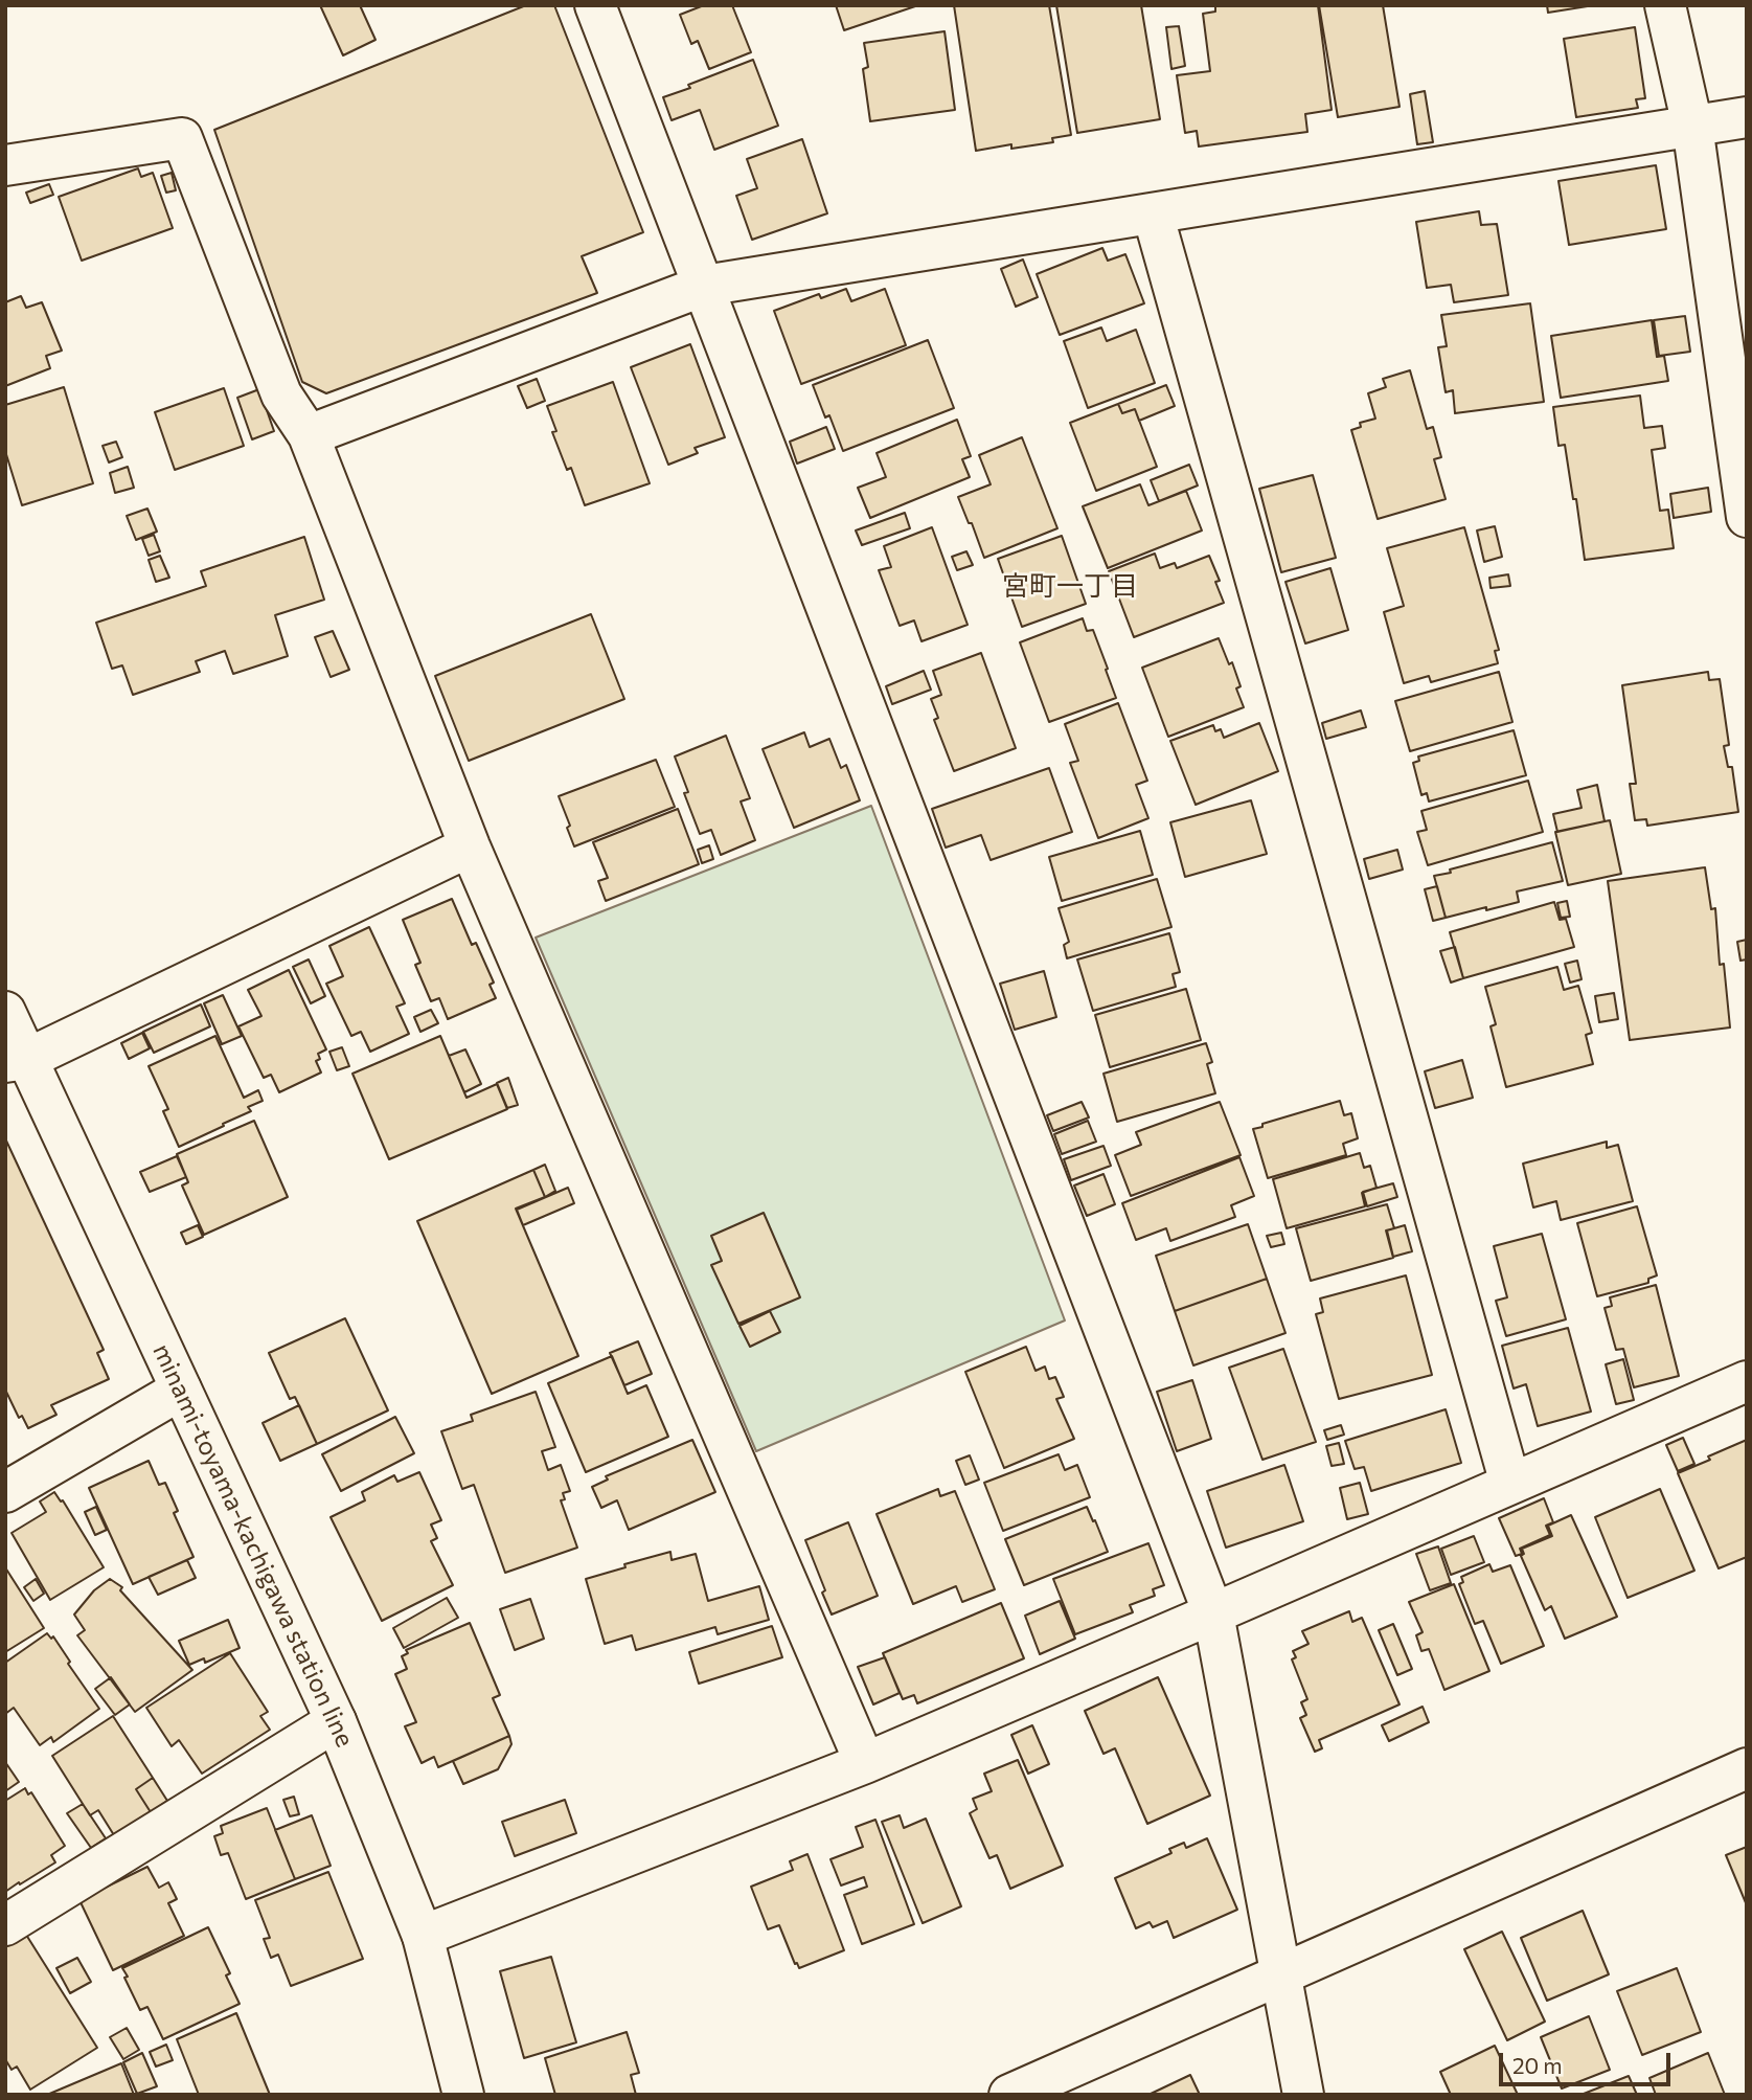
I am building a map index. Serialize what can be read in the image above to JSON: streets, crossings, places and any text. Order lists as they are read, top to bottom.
{
  "streets": {
    "street": ["minami-toyama-kachigawa station line"]
  },
  "districts": ["宮町一丁目"],
  "scale_bar": "20 m"
}
